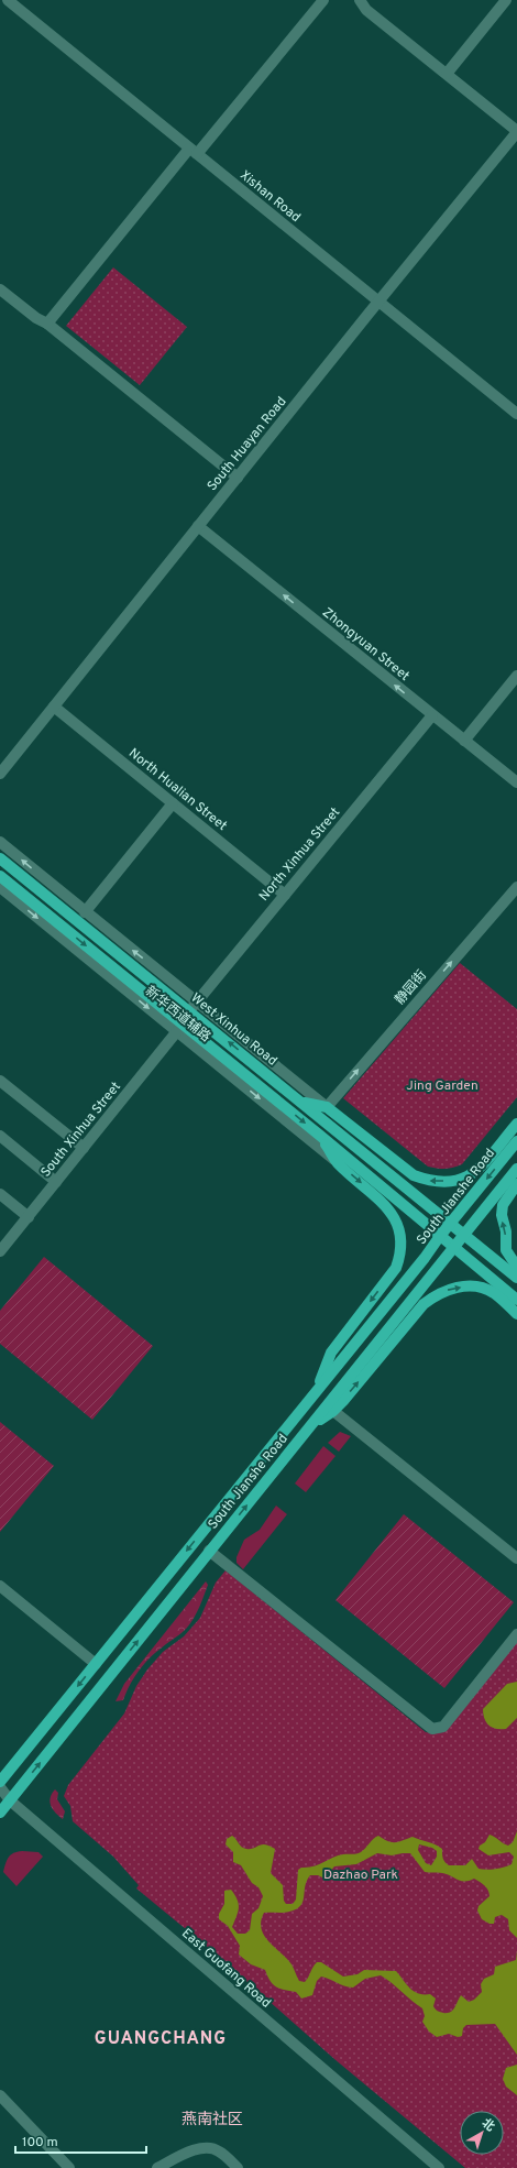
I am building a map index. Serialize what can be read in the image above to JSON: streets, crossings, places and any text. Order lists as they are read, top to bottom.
{
  "streets": {
    "main road": ["West Xinhua Road", "South Jianshe Road"],
    "street": [
      "Xishan Road",
      "South Huayan Road",
      "Zhongyuan Street",
      "North Hualian Street",
      "North Xinhua Street",
      "静园街",
      "新华西道辅路",
      "South Xinhua Street",
      "East Guofang Road"
    ]
  },
  "crossings": [
    ["Xishan Road", "South Huayan Road"],
    ["South Huayan Road", "Zhongyuan Street"],
    ["South Huayan Road", "North Hualian Street"],
    ["Zhongyuan Street", "North Xinhua Street"],
    ["North Hualian Street", "North Xinhua Street"],
    ["North Xinhua Street", "新华西道辅路"],
    ["North Xinhua Street", "West Xinhua Road"],
    ["静园街", "新华西道辅路"],
    ["新华西道辅路", "South Xinhua Street"],
    ["West Xinhua Road", "South Jianshe Road"],
    ["South Jianshe Road", "East Guofang Road"]
  ],
  "one_way": ["Zhongyuan Street", "静园街"],
  "districts": ["GUANGCHANG", "燕南社区"],
  "parks": ["Jing Garden", "Dazhao Park"],
  "scale_bar": "100 m",
  "north": "top right"
}
